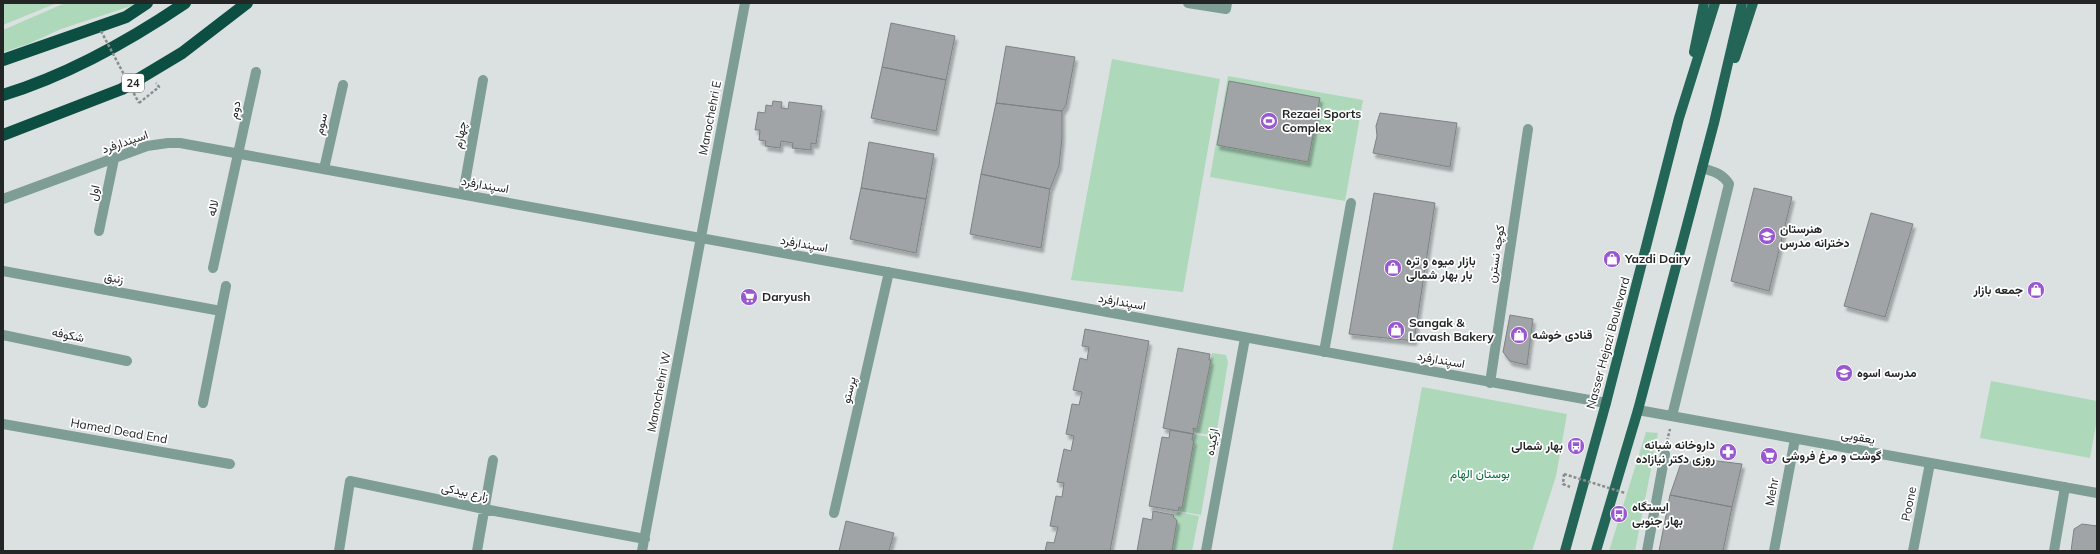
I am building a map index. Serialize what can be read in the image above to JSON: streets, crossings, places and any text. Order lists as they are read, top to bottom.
{
  "streets": {
    "highway": ["24"],
    "main road": ["Nasser Hejazi Boulevard"],
    "street": [
      "دوم",
      "Manochehri E",
      "سوم",
      "چهارم",
      "اسپندارفرد",
      "اول",
      "لاله",
      "کوچه نسترن",
      "زنبق",
      "شکوفه",
      "پرستو",
      "Manochehri W",
      "Hamed Dead End",
      "یعقوبی",
      "ارکیده",
      "زارع بیدکی",
      "Mehr",
      "Poone"
    ]
  },
  "crossings": [
    ["دوم", "اسپندارفرد"],
    ["دوم", "لاله"],
    ["Manochehri E", "اسپندارفرد"],
    ["Manochehri E", "Manochehri W"],
    ["سوم", "اسپندارفرد"],
    ["چهارم", "اسپندارفرد"],
    ["اسپندارفرد", "اول"],
    ["اسپندارفرد", "لاله"],
    ["اسپندارفرد", "کوچه نسترن"],
    ["اسپندارفرد", "Nasser Hejazi Boulevard"],
    ["اسپندارفرد", "پرستو"],
    ["اسپندارفرد", "Manochehri W"],
    ["اسپندارفرد", "ارکیده"],
    ["Manochehri W", "زارع بیدکی"],
    ["یعقوبی", "Mehr"],
    ["یعقوبی", "Poone"]
  ],
  "parks": ["بوستان الهام"],
  "places": {
    "sports": ["Rezaei Sports Complex"],
    "school or university": ["هنرستان دخترانه مدرس", "مدرسه اسوه"],
    "shop": [
      "Yazdi Dairy",
      "بازار میوه و تره بار بهار شمالی",
      "جمعه‌ بازار",
      "Sangak & Lavash Bakery",
      "قنادی خوشه"
    ],
    "supermarket": ["Daryush", "گوشت و مرغ فروشی"],
    "bus stop": ["بهار شمالی", "ایستگاه بهار جنوبی"],
    "pharmacy": ["داروخانه شبانه روزی دکتر نیازاده"]
  }
}
